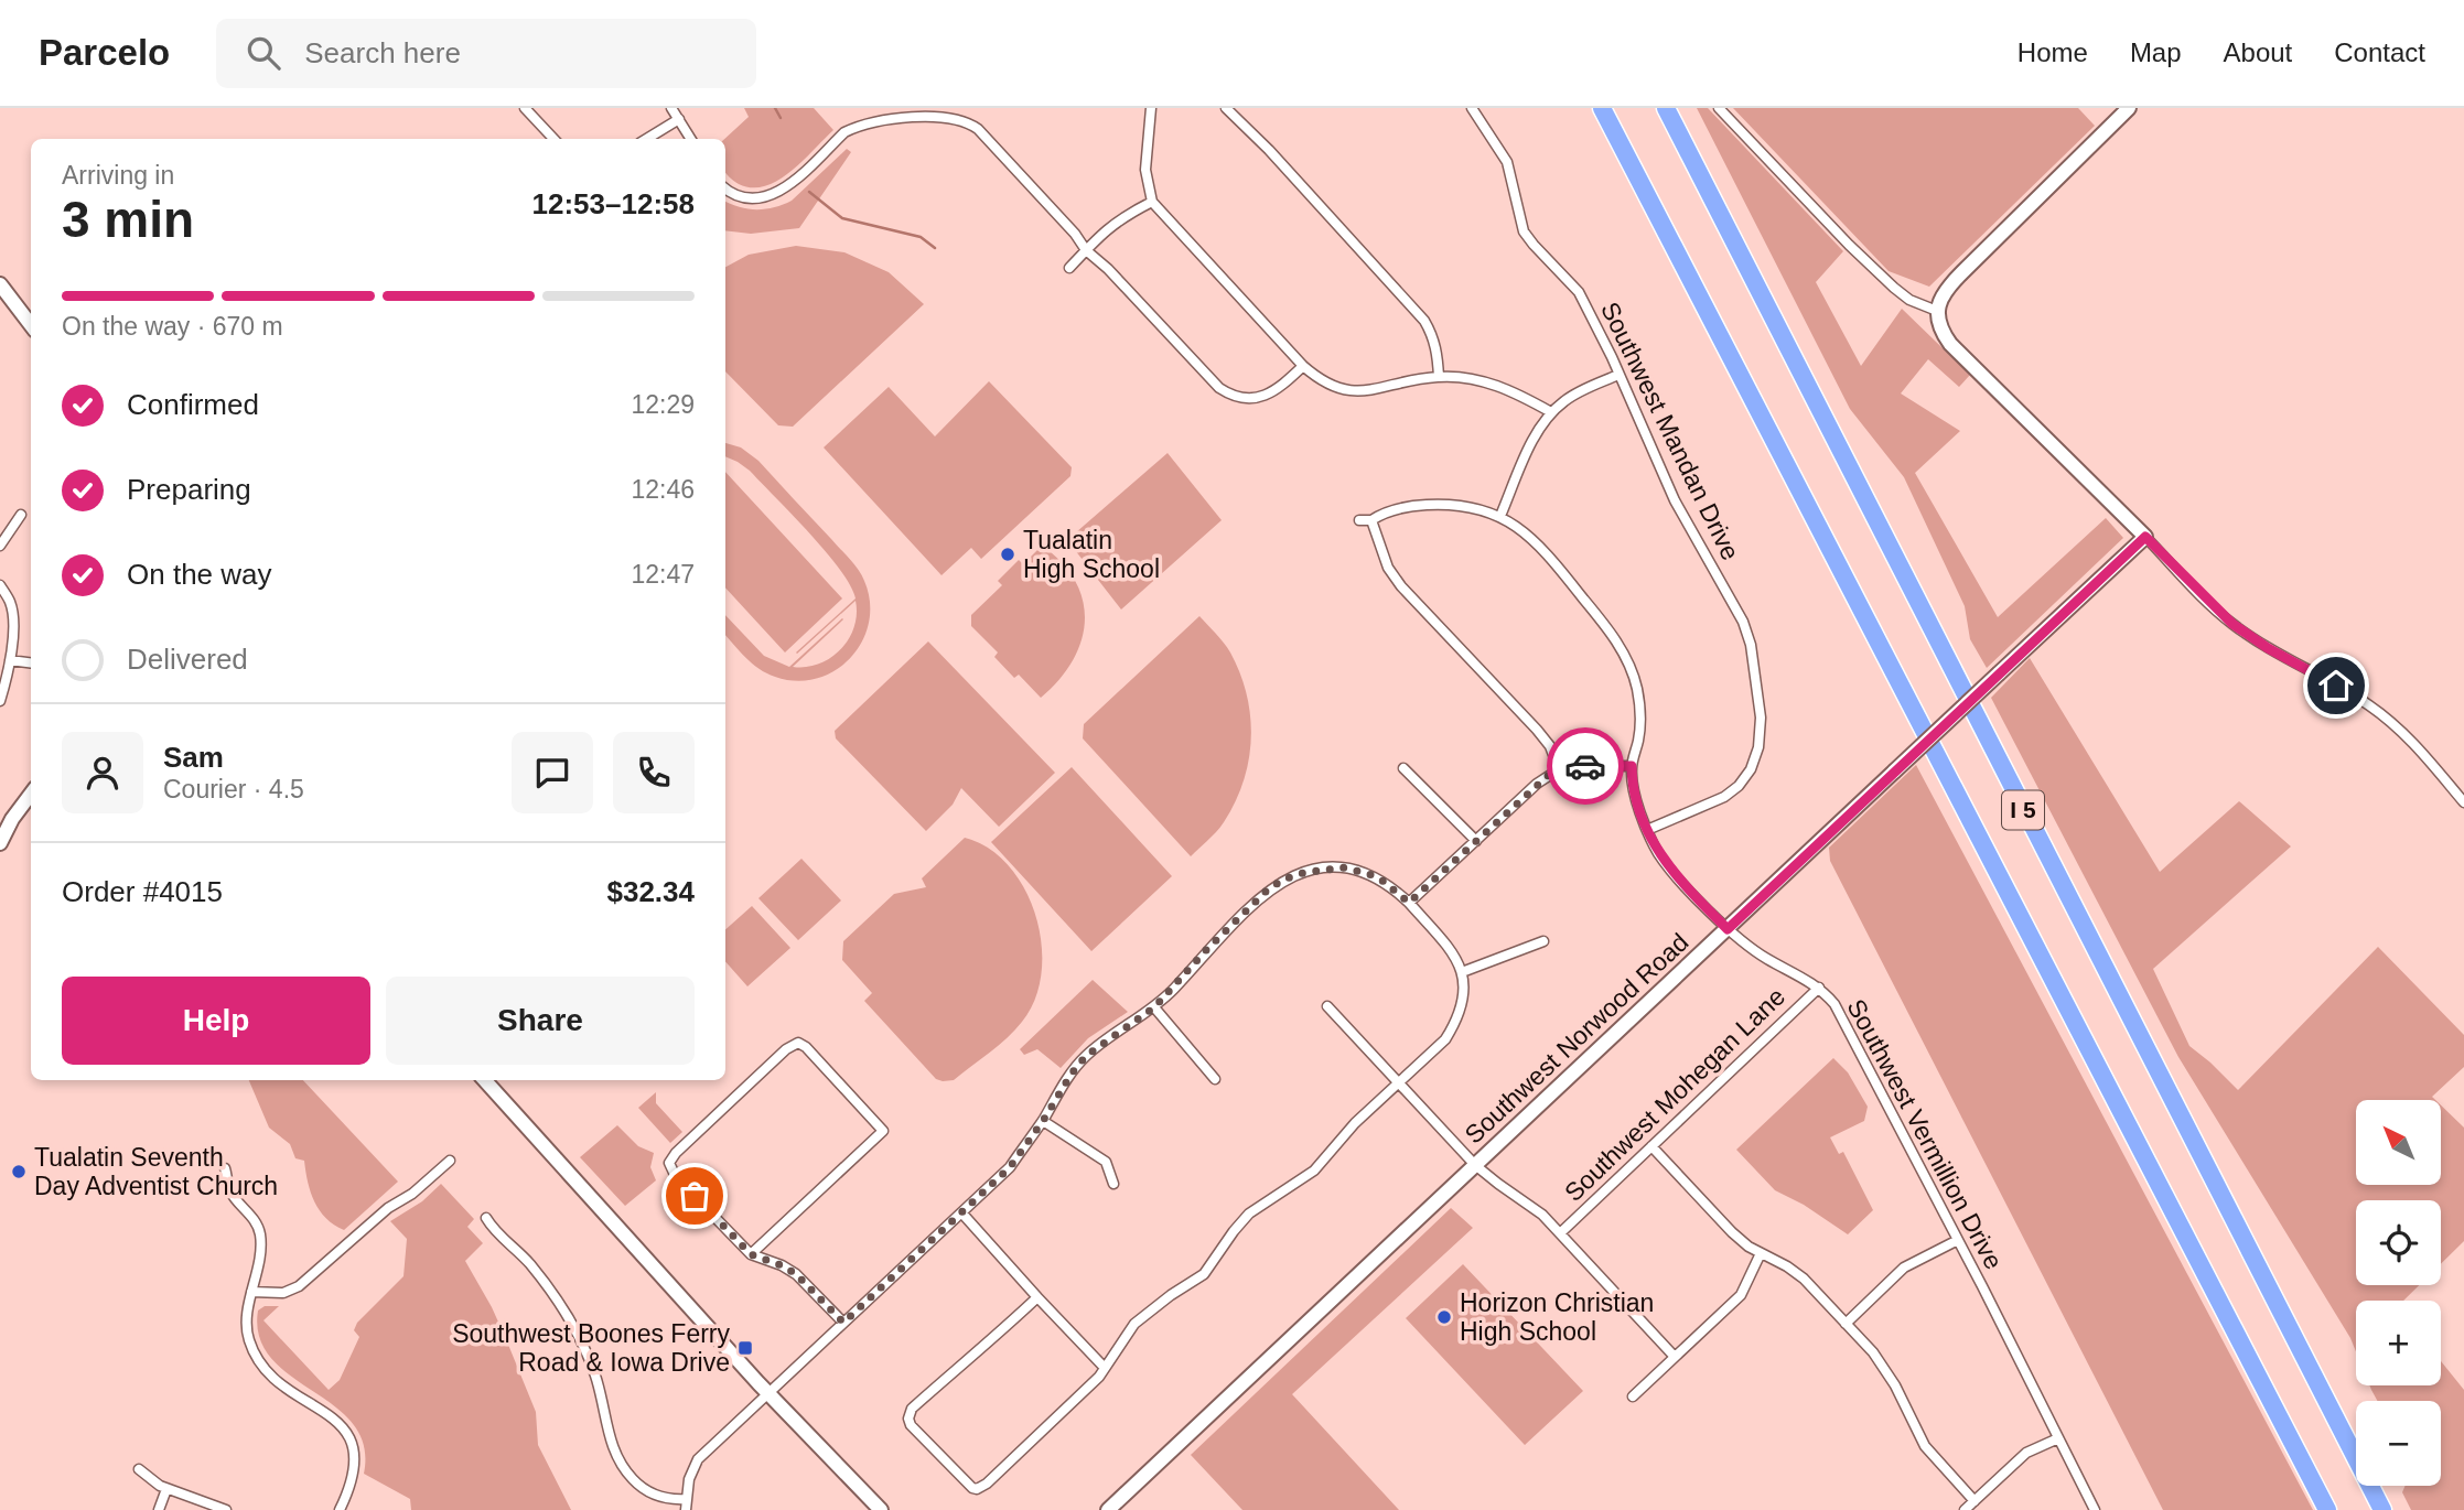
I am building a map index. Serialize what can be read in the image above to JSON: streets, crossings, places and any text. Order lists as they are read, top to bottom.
{
  "streets": {
    "highway": ["I 5"],
    "street": [
      "Southwest Mandan Drive",
      "Southwest Norwood Road",
      "Southwest Mohegan Lane",
      "Southwest Vermillion Drive"
    ]
  },
  "crossings": [
    ["Southwest Mandan Drive", "Southwest Vermillion Drive"],
    ["Southwest Norwood Road", "Southwest Vermillion Drive"],
    ["Southwest Mohegan Lane", "Southwest Vermillion Drive"]
  ],
  "places": {
    "other": ["Tualatin High School", "Tualatin Seventh Day Adventist Church", "Horizon Christian High School"],
    "transit": ["Southwest Boones Ferry Road & Iowa Drive"]
  },
  "north": "top left",
  "page": {
    "header": "Parcelo",
    "search": "Search here",
    "nav": [
      "Home",
      "Map",
      "About",
      "Contact"
    ],
    "heading": ["3 min", "Arriving in", "12:53–12:58"],
    "panel": [
      "Sam",
      "Courier · 4.5",
      "Order #4015",
      "$32.34"
    ],
    "bar": "On the way · 670 m",
    "list": [
      ["Confirmed", "12:29"],
      ["Preparing", "12:46"],
      ["On the way", "12:47"],
      "Delivered"
    ],
    "buttons": ["Help", "Share"],
    "map_buttons": ["+", "−"]
  }
}
